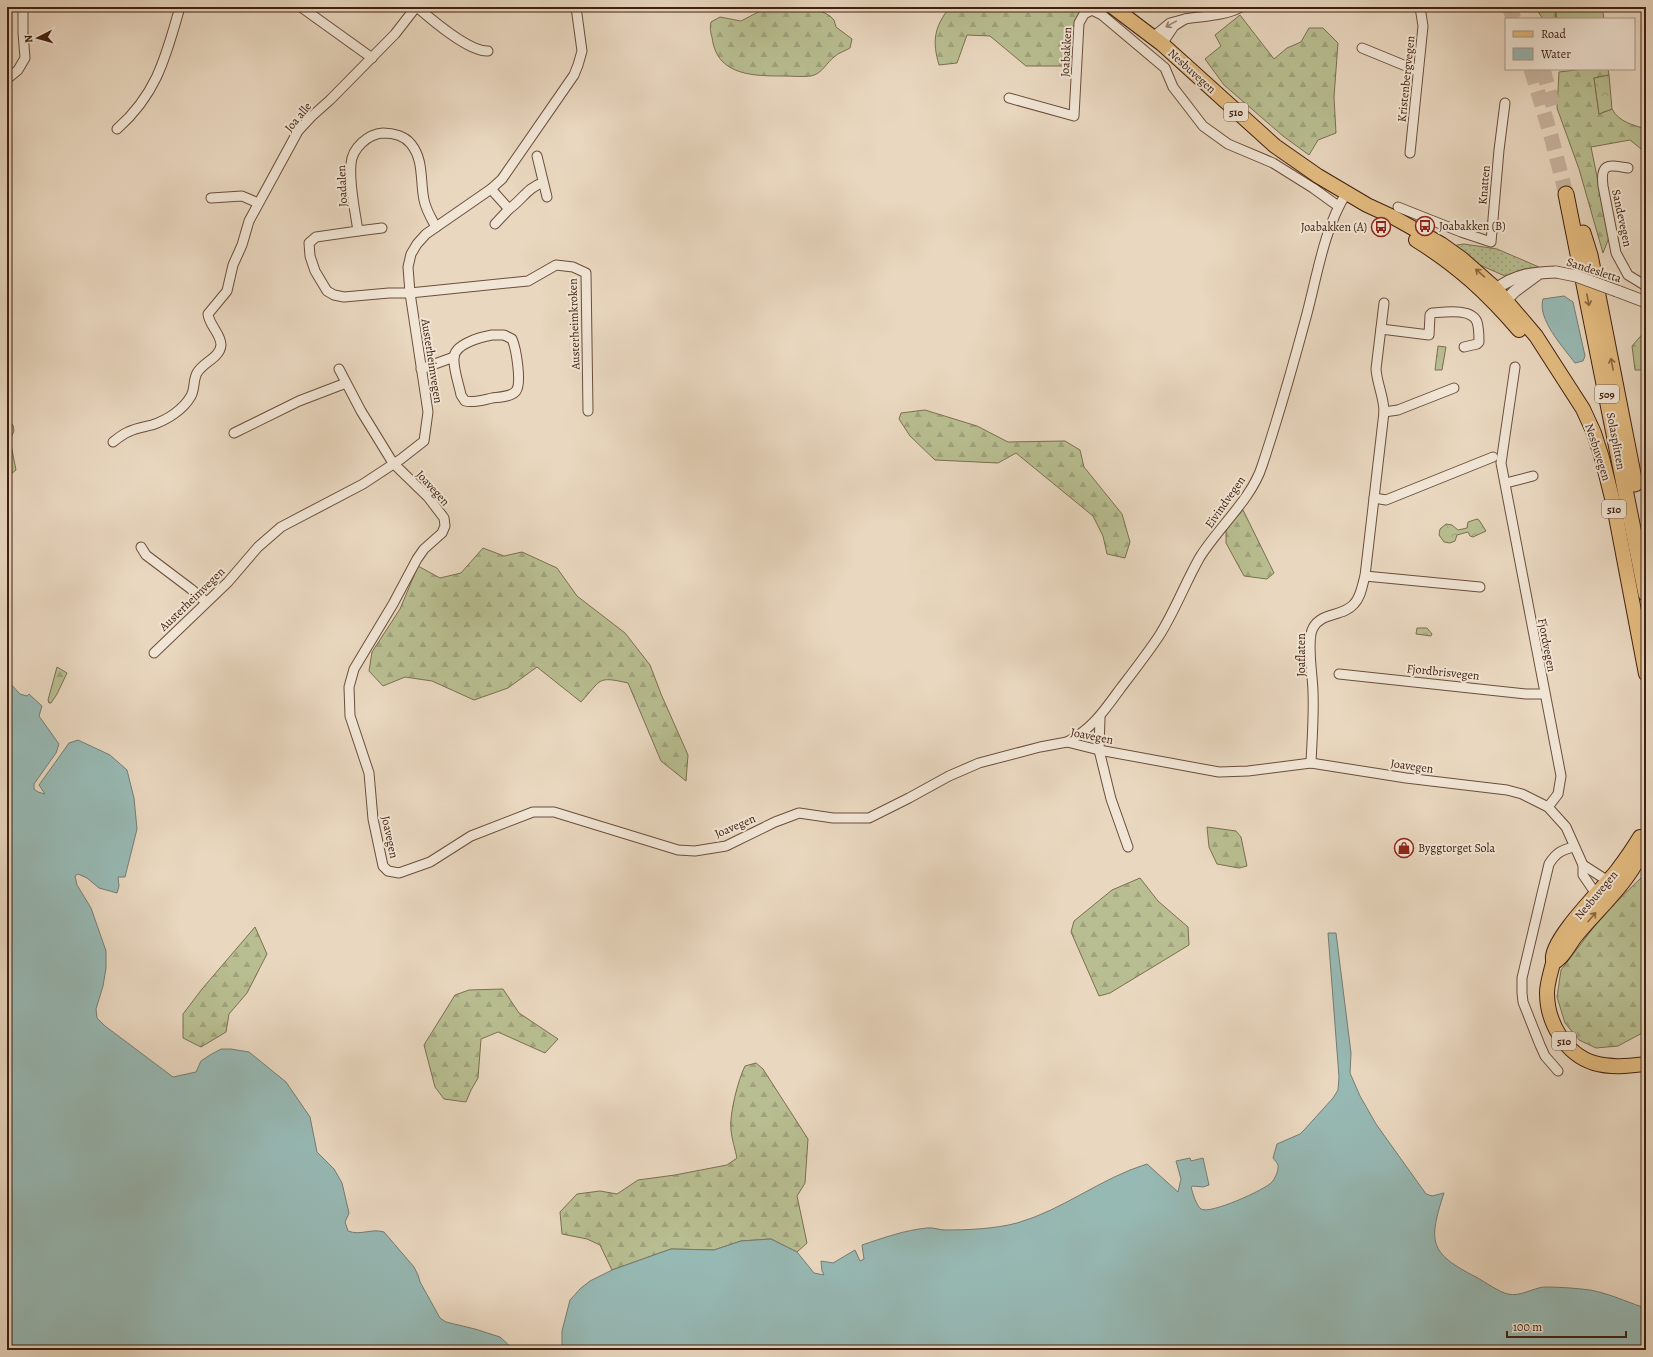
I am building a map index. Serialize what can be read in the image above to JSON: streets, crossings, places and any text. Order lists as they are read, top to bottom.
{
  "streets": {
    "highway": ["509", "Solasplitten"],
    "main road": ["Nesbuvegen", "510"],
    "street": [
      "Joabakken",
      "Kristenbergvegen",
      "Joa alle",
      "Knatten",
      "Joadalen",
      "Sandevegen",
      "Sandesletta",
      "Austerheimkroken",
      "Austerheimvegen",
      "Joavegen",
      "Eivindvegen",
      "Fjordvegen",
      "Joaflaten",
      "Fjordbrisvegen"
    ]
  },
  "crossings": [
    ["Joabakken", "Eivindvegen"],
    ["Nesbuvegen", "510"],
    ["Nesbuvegen", "Knatten"],
    ["Nesbuvegen", "Sandesletta"],
    ["Nesbuvegen", "Joavegen"],
    ["Nesbuvegen", "Eivindvegen"],
    ["Joadalen", "Austerheimvegen"],
    ["Austerheimkroken", "Austerheimvegen"],
    ["Austerheimvegen", "Joavegen"],
    ["Joavegen", "Eivindvegen"],
    ["Joavegen", "Fjordvegen"],
    ["Joavegen", "Joaflaten"],
    ["Fjordvegen", "Fjordbrisvegen"]
  ],
  "places": {
    "bus stop": ["Joabakken (B)", "Joabakken (A)"],
    "shop": ["Byggtorget Sola"]
  },
  "legend": ["Road", "Water"],
  "scale_bar": "100 m",
  "north": "left"
}
